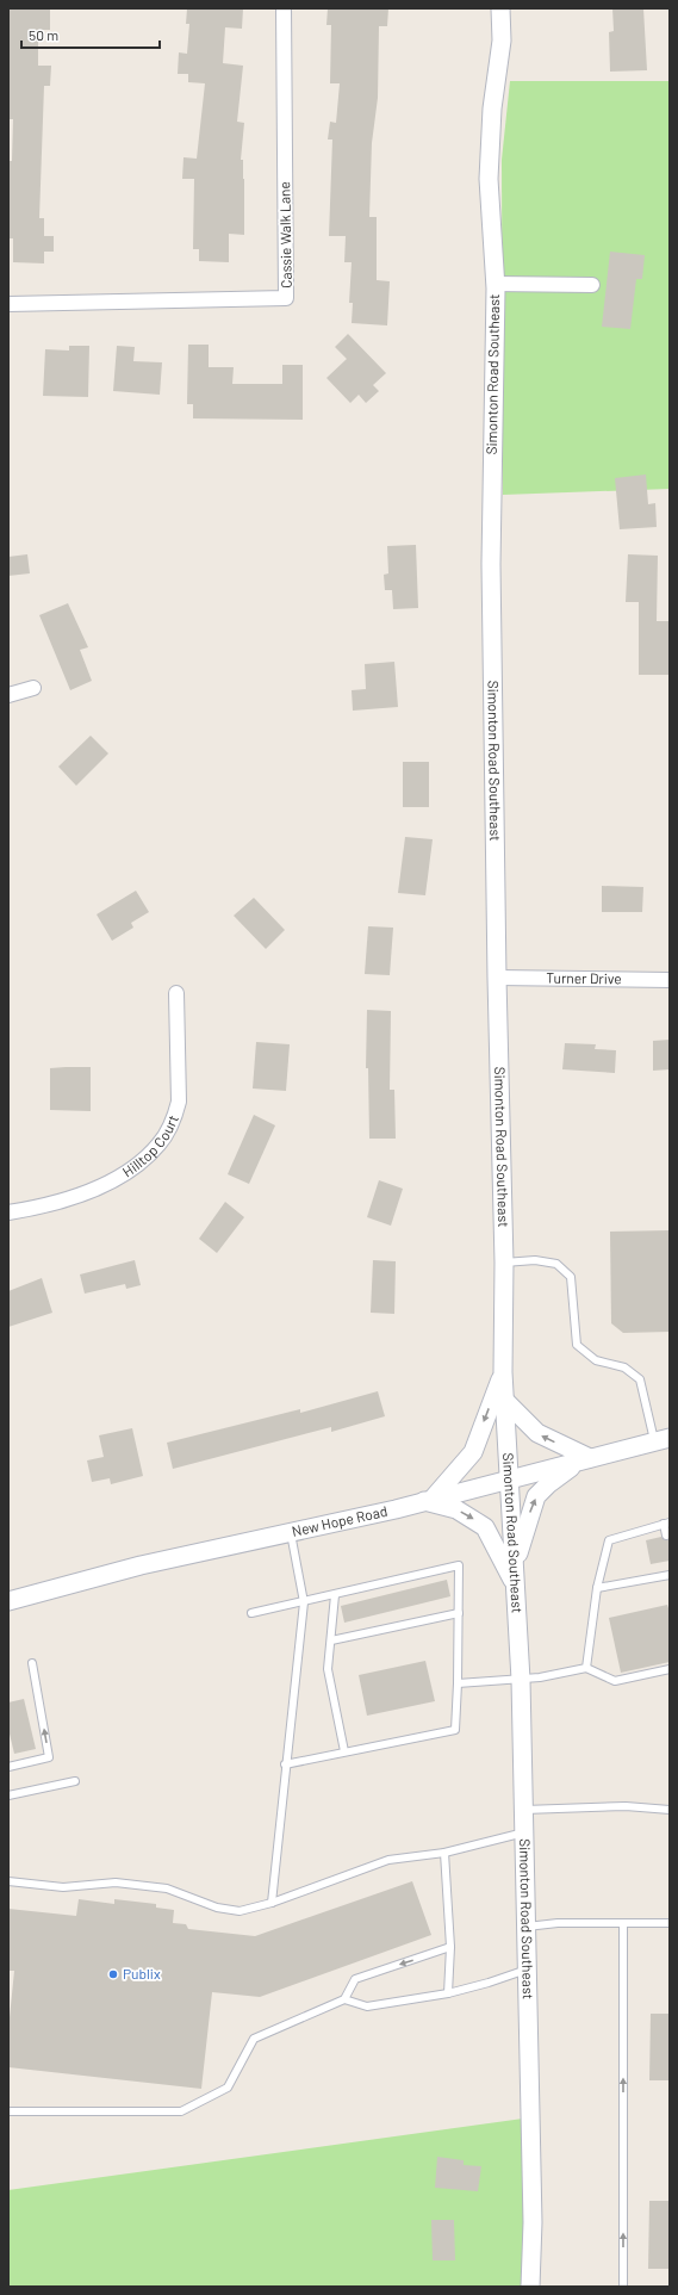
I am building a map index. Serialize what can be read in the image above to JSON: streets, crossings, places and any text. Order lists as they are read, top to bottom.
{
  "streets": {
    "street": [
      "Cassie Walk Lane",
      "Simonton Road Southeast",
      "Turner Drive",
      "Hilltop Court",
      "New Hope Road"
    ]
  },
  "crossings": [
    ["Simonton Road Southeast", "Turner Drive"],
    ["Simonton Road Southeast", "New Hope Road"]
  ],
  "places": ["Publix"],
  "scale_bar": "50 m"
}
